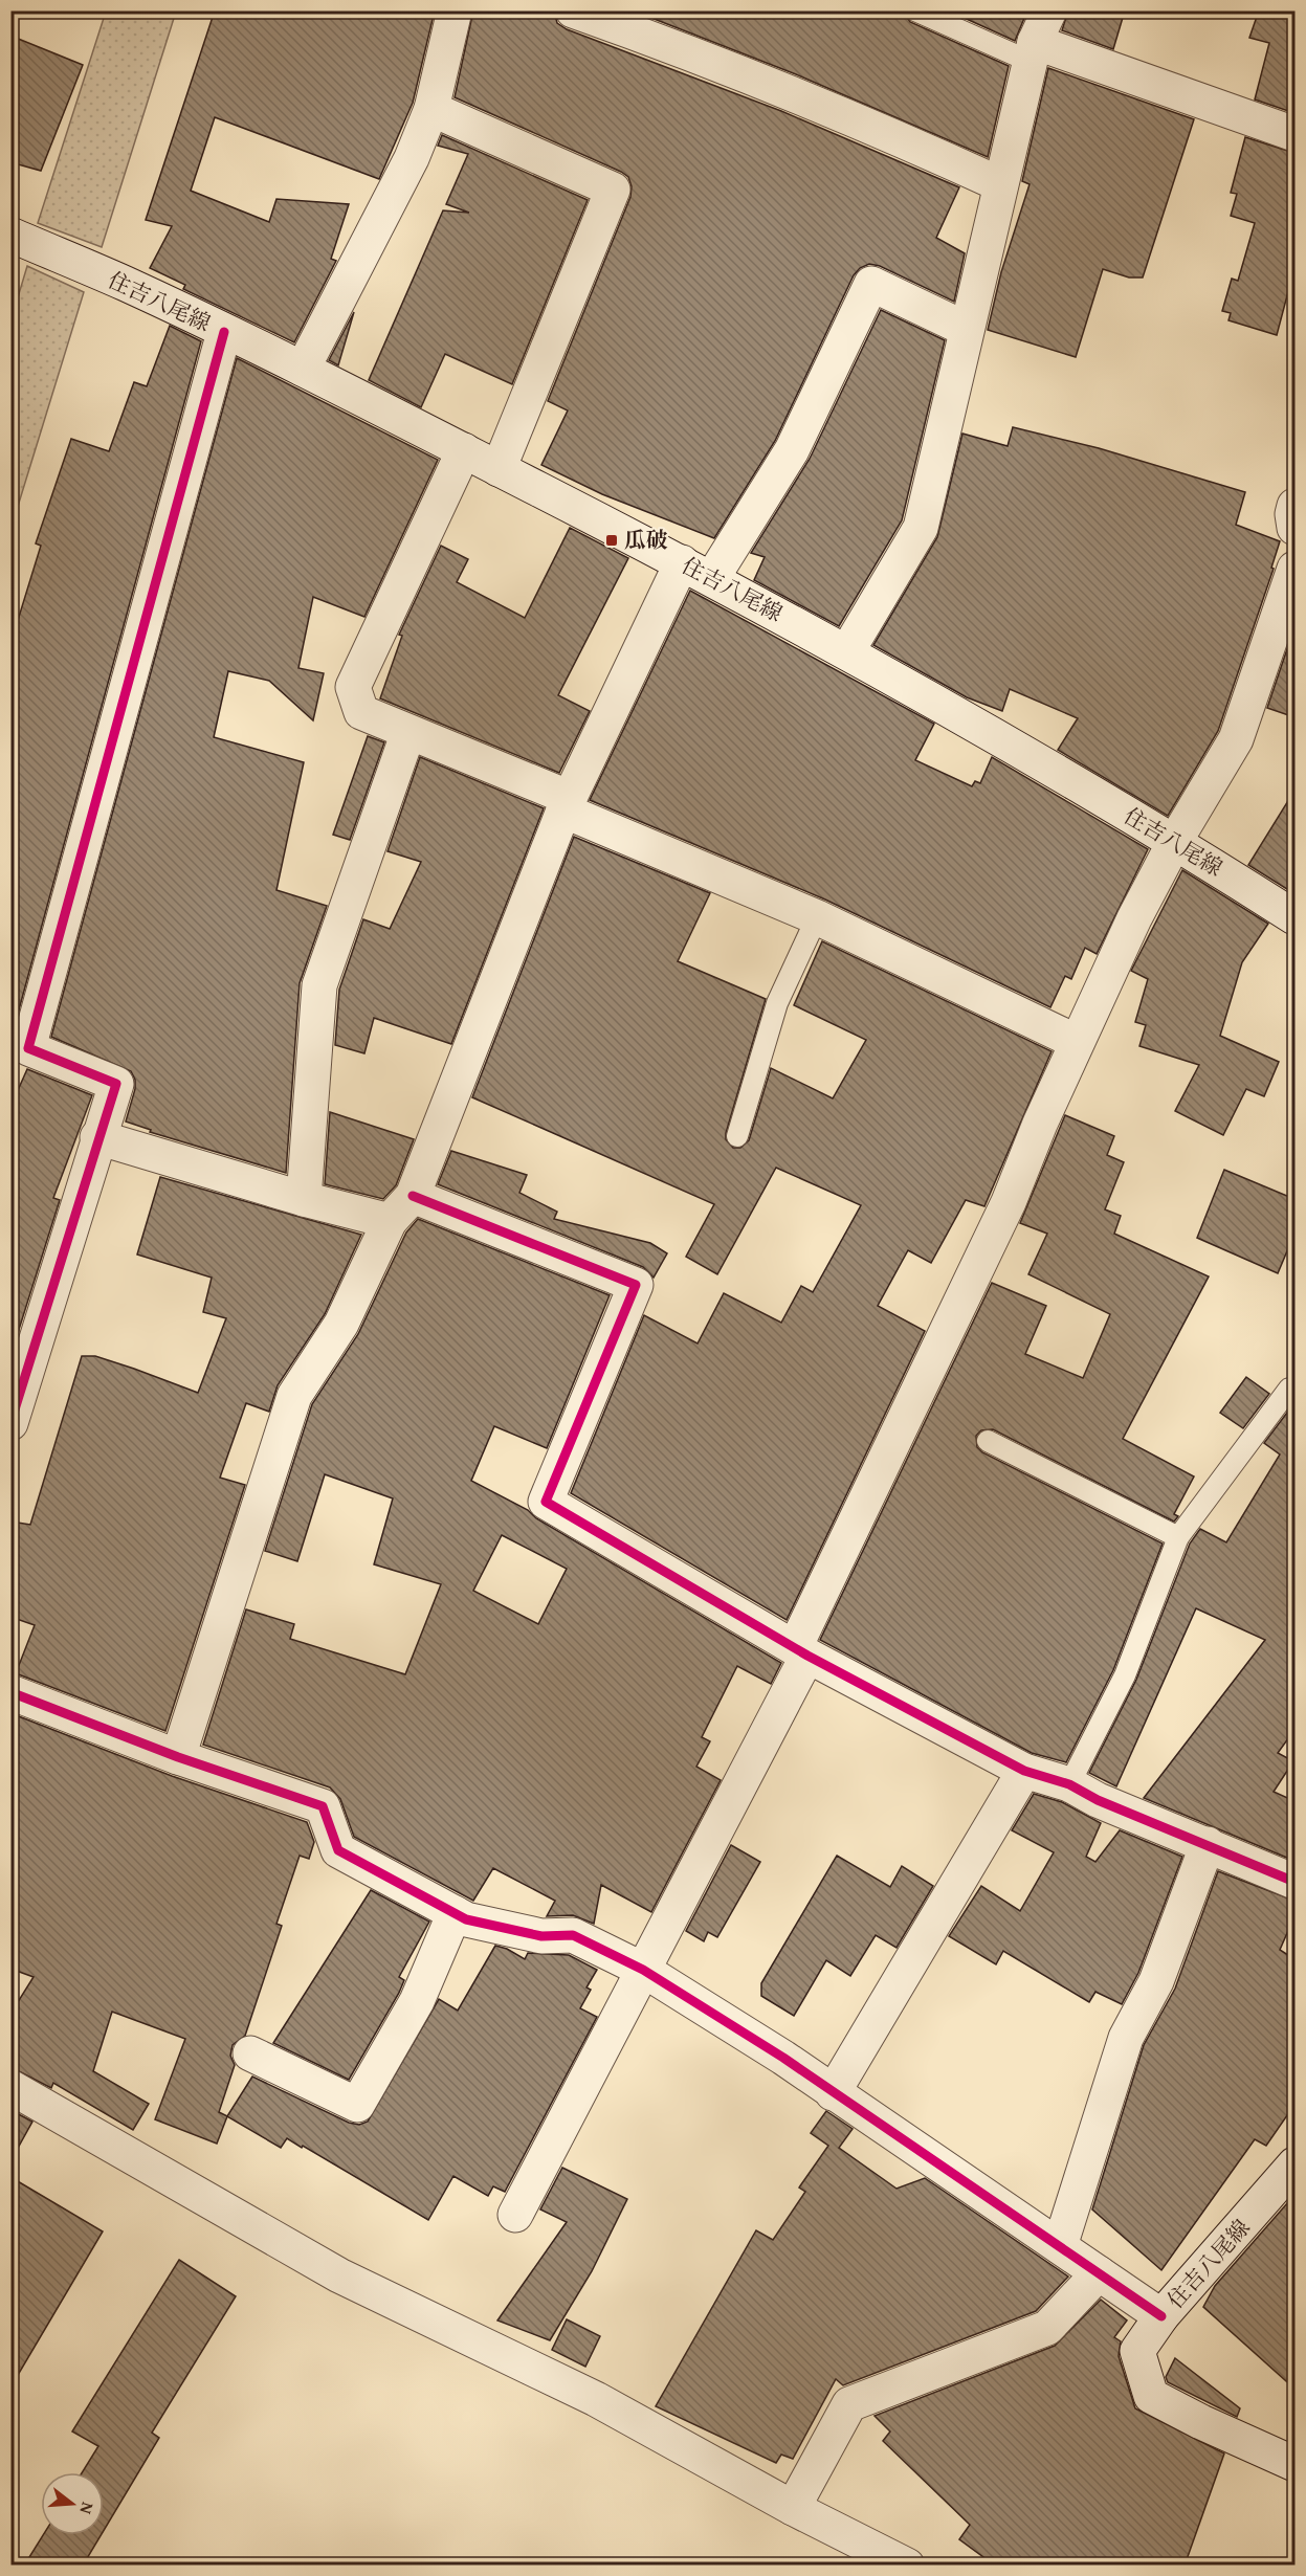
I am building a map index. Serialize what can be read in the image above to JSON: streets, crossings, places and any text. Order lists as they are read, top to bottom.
{
  "streets": {
    "street": ["住吉八尾線"]
  },
  "places": {
    "transit": ["瓜破"]
  },
  "north": "right"
}
